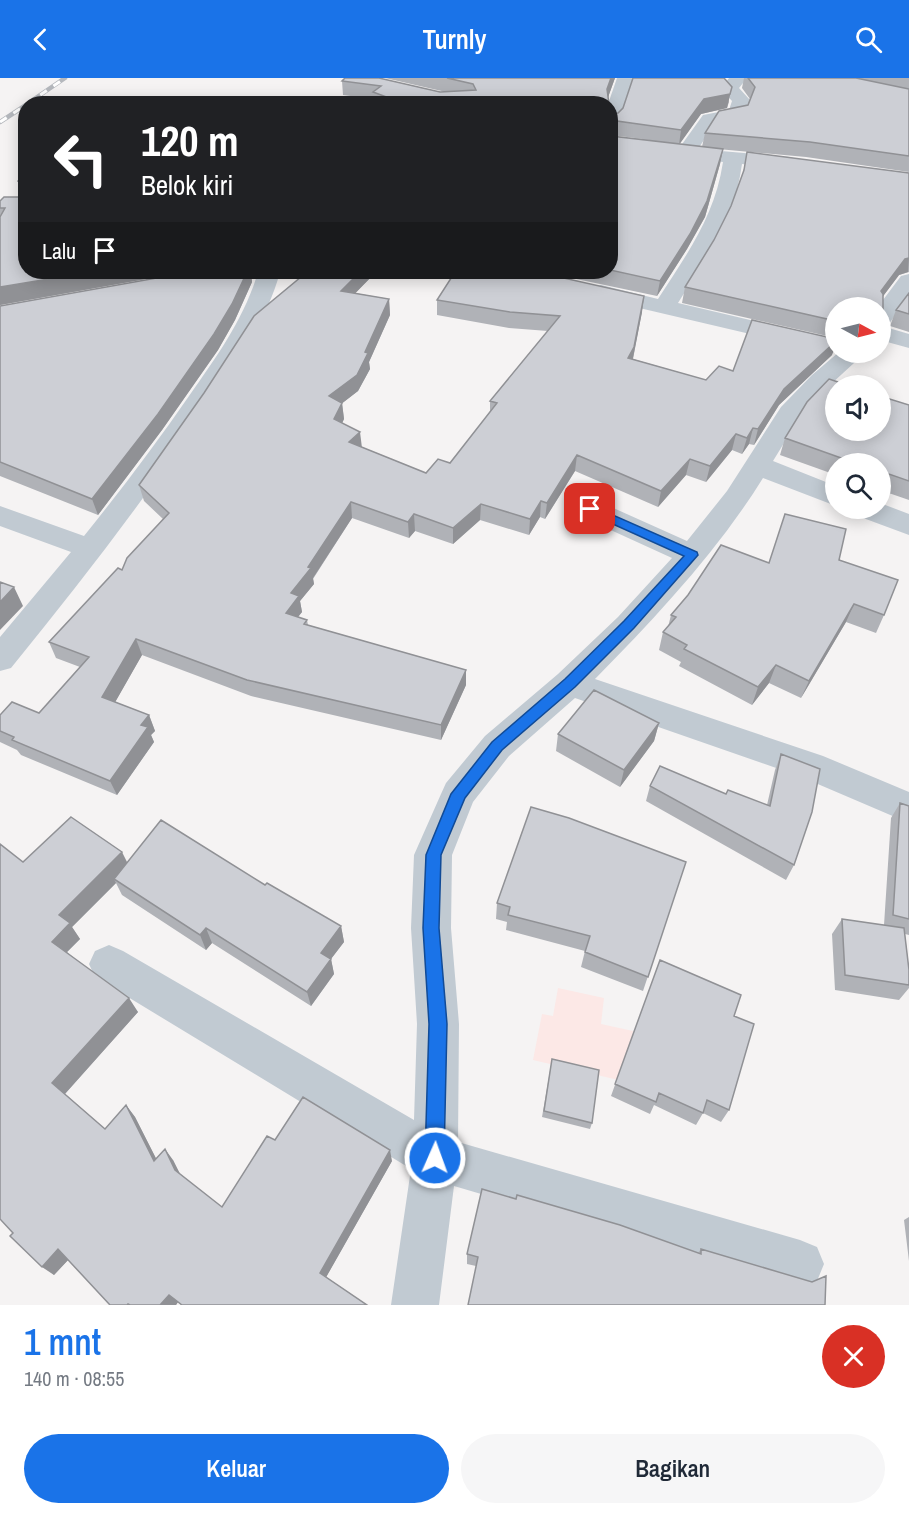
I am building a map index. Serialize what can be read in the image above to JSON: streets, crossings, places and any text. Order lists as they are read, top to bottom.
{
  "north": "right",
  "page": {
    "header": "Turnly",
    "turn": ["120 m", "Belok kiri"],
    "then": "Lalu",
    "heading": ["1 mnt", "140 m · 08:55"],
    "buttons": ["Keluar", "Bagikan"]
  }
}
